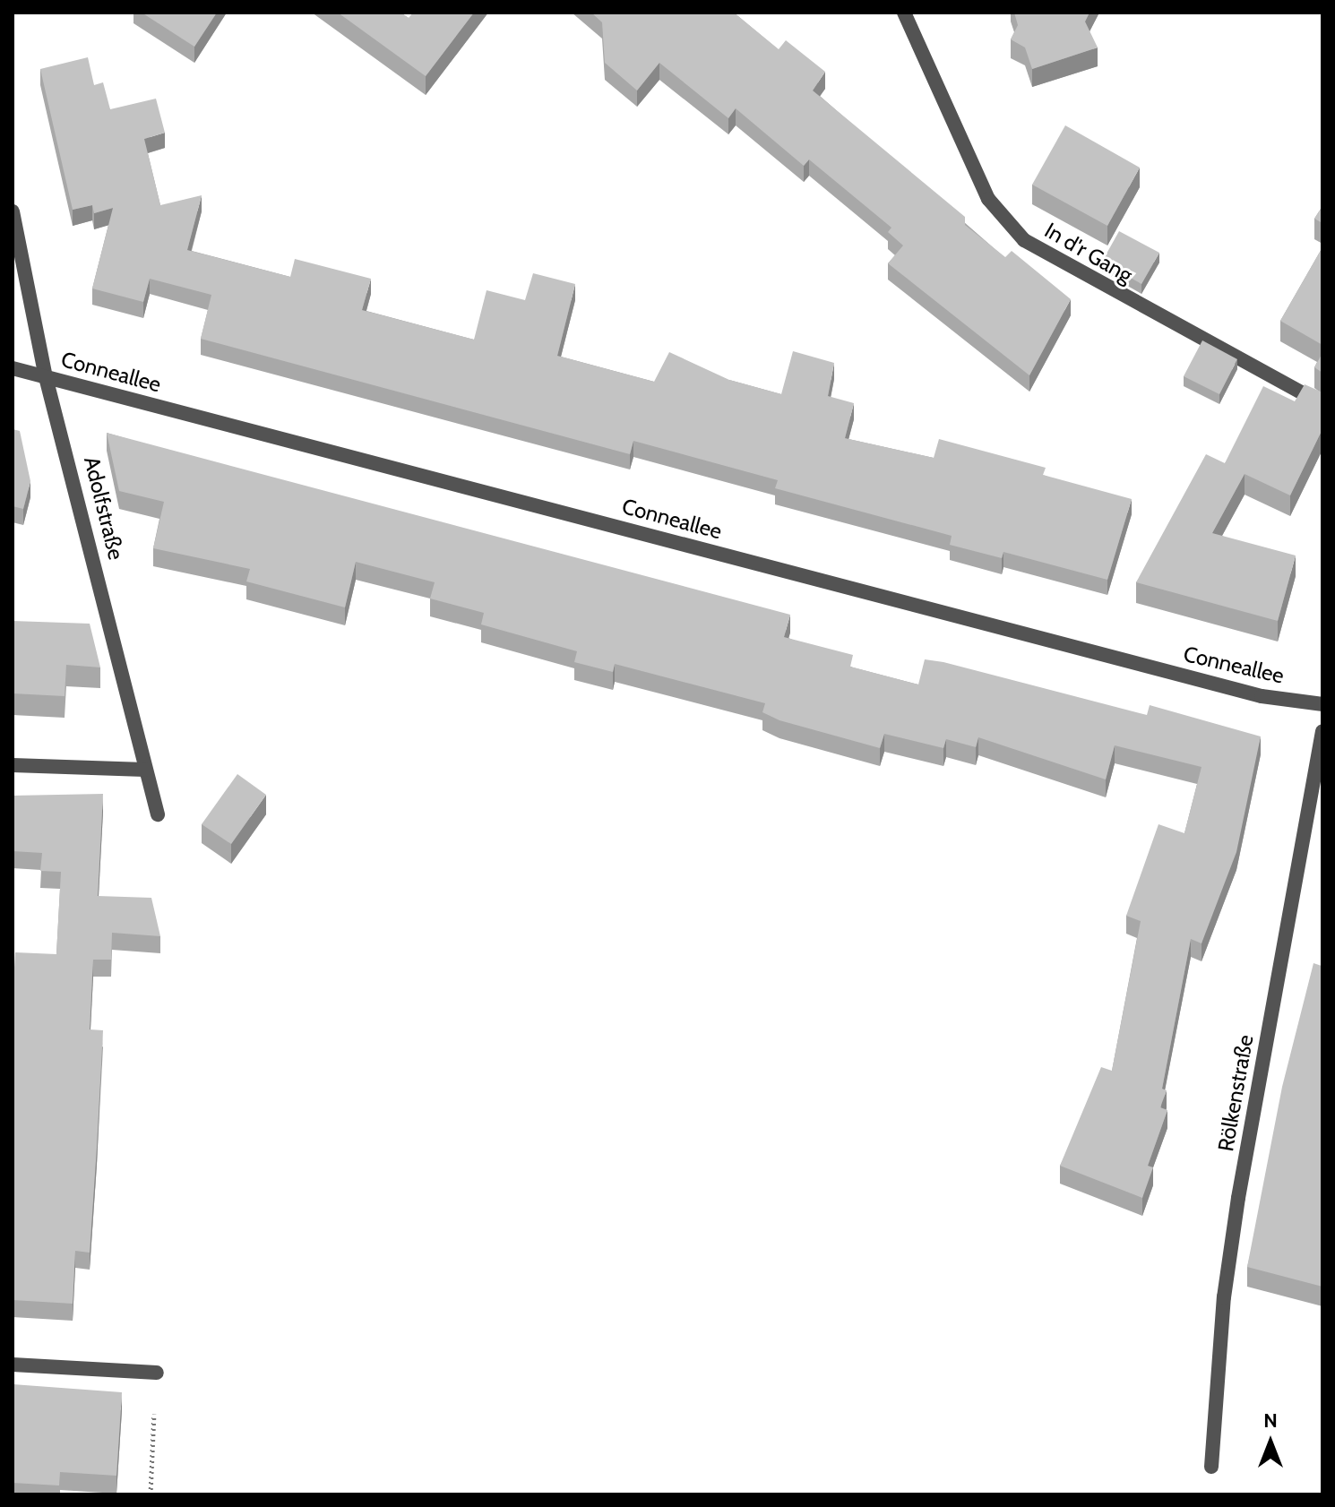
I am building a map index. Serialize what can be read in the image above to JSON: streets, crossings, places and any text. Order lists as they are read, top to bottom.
{
  "streets": {
    "street": [
      "In d'r Gang",
      "Conneallee",
      "Adolfstraße",
      "Rölkenstraße"
    ]
  },
  "crossings": [
    ["Conneallee", "Adolfstraße"]
  ],
  "north": "top"
}
